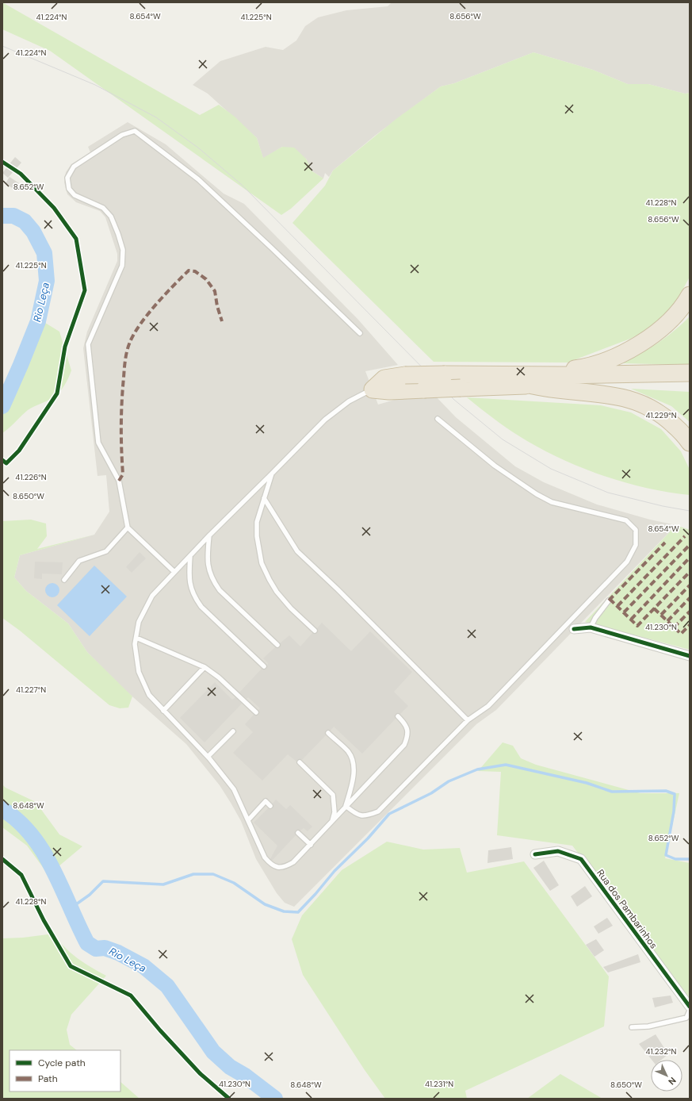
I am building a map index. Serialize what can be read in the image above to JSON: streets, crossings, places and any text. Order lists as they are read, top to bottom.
{
  "streets": {
    "street": ["Rua dos Pambarinhos"]
  },
  "water": ["Rio Leça"],
  "legend": ["Cycle path", "Path"],
  "north": "bottom right",
  "coordinates": [
    "8.654°W",
    "8.656°W",
    "41.225°N",
    "41.224°N",
    "8.652°W",
    "41.228°N",
    "41.229°N",
    "41.226°N",
    "8.650°W",
    "41.230°N",
    "41.227°N",
    "8.648°W",
    "41.232°N",
    "41.231°N"
  ]
}
